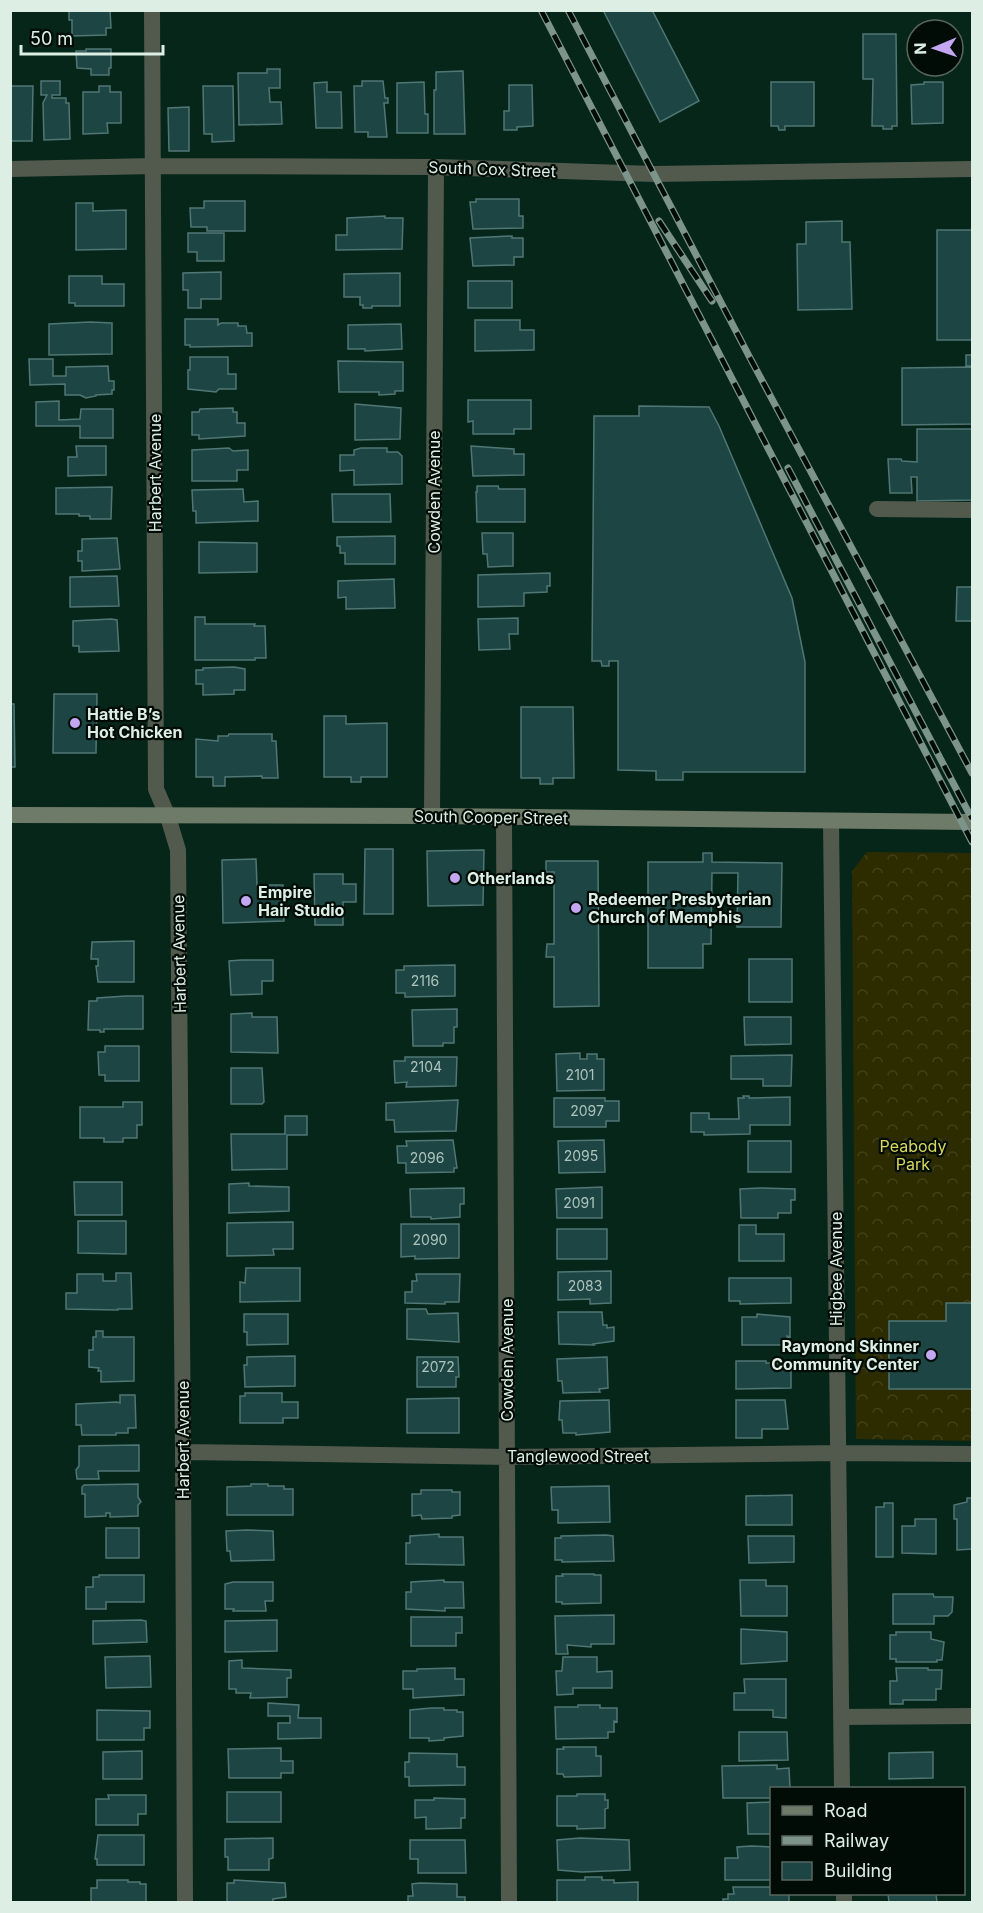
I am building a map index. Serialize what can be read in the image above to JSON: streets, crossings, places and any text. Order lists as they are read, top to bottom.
{
  "streets": {
    "main road": ["South Cooper Street"],
    "street": [
      "South Cox Street",
      "Harbert Avenue",
      "Cowden Avenue",
      "Higbee Avenue",
      "Tanglewood Street"
    ]
  },
  "crossings": [
    ["South Cox Street", "Harbert Avenue"],
    ["South Cox Street", "Cowden Avenue"],
    ["Harbert Avenue", "South Cooper Street"],
    ["Harbert Avenue", "Tanglewood Street"],
    ["Cowden Avenue", "South Cooper Street"],
    ["Cowden Avenue", "Tanglewood Street"],
    ["South Cooper Street", "Higbee Avenue"],
    ["Higbee Avenue", "Tanglewood Street"]
  ],
  "parks": ["Peabody Park"],
  "places": [
    "Hattie B’s Hot Chicken",
    "Otherlands",
    "Empire Hair Studio",
    "Redeemer Presbyterian Church of Memphis",
    "Raymond Skinner Community Center"
  ],
  "house_numbers": [
    "2116",
    "2104",
    "2101",
    "2097",
    "2095",
    "2096",
    "2091",
    "2090",
    "2083",
    "2072"
  ],
  "legend": ["Road", "Railway", "Building"],
  "scale_bar": "50 m",
  "north": "left"
}
